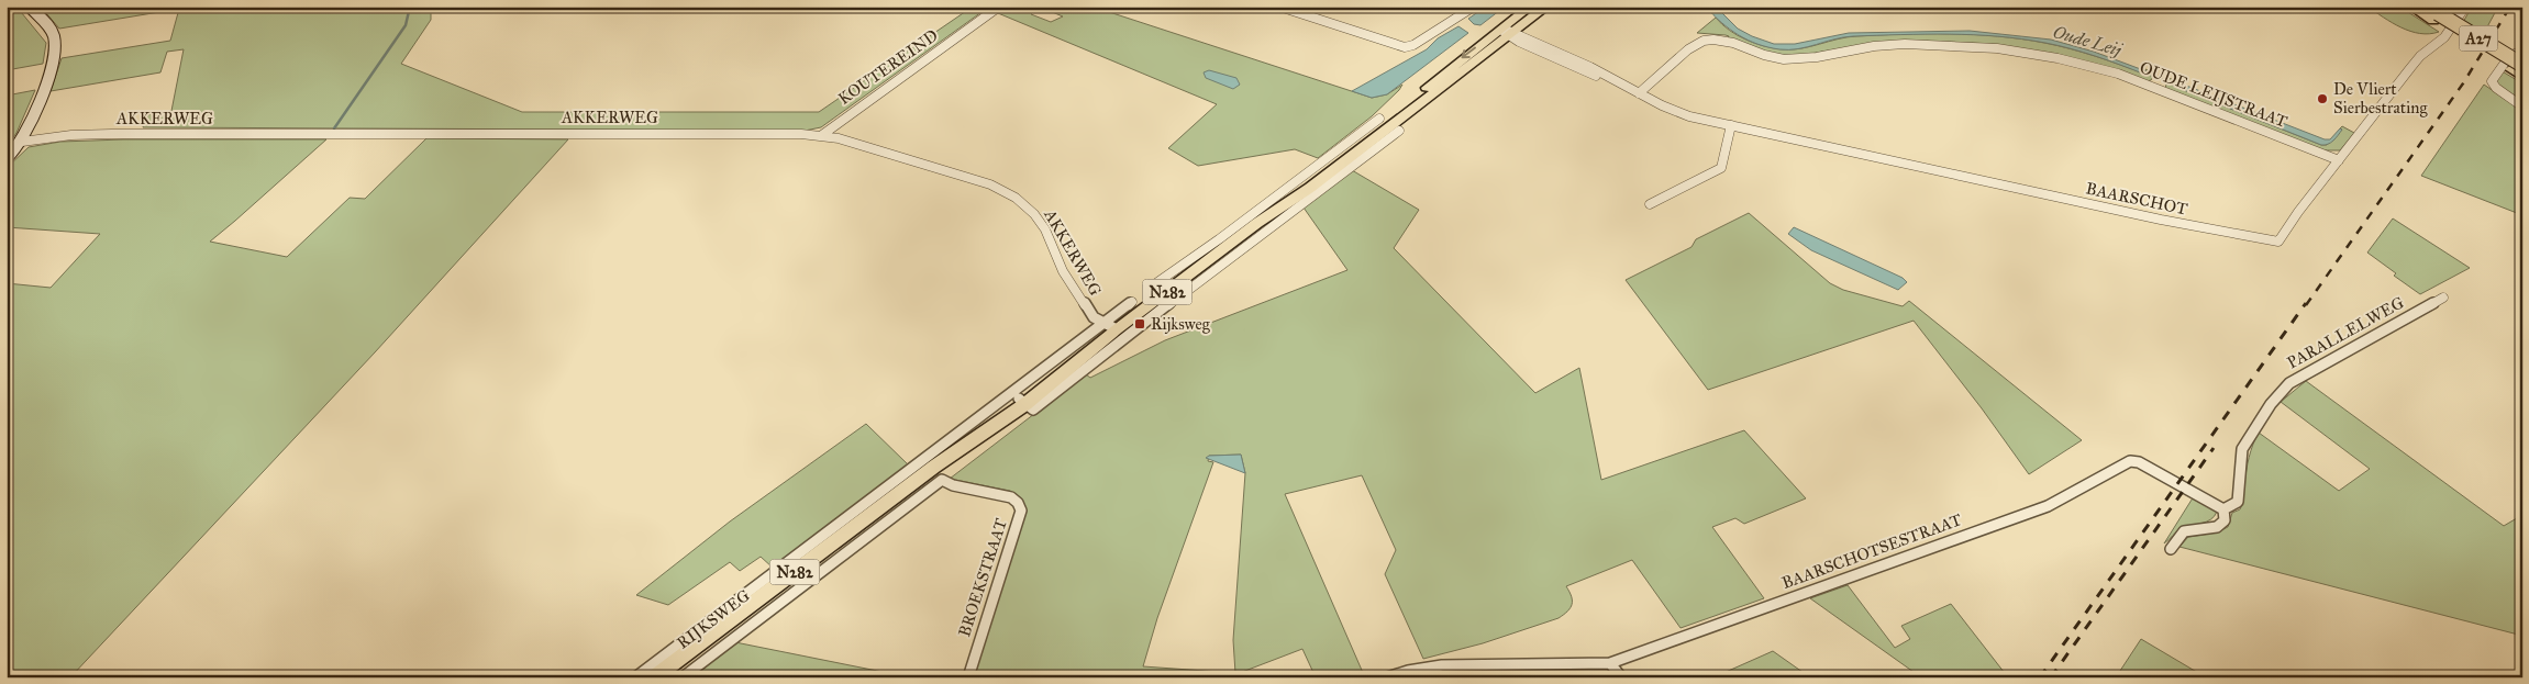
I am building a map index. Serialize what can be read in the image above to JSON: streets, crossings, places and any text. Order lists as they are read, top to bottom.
{
  "streets": {
    "highway": ["A27"],
    "main road": ["N282", "RIJKSWEG"],
    "street": [
      "KOUTEREIND",
      "OUDE LEIJSTRAAT",
      "AKKERWEG",
      "BAARSCHOT",
      "PARALLELWEG",
      "BAARSCHOTSESTRAAT",
      "BROEKSTRAAT"
    ]
  },
  "crossings": [
    ["KOUTEREIND", "AKKERWEG"],
    ["OUDE LEIJSTRAAT", "BAARSCHOT"],
    ["AKKERWEG", "RIJKSWEG"],
    ["BAARSCHOT", "N282"],
    ["N282", "RIJKSWEG"],
    ["BROEKSTRAAT", "RIJKSWEG"]
  ],
  "water": ["Oude Leij"],
  "places": {
    "other": ["De Vliert Sierbestrating"],
    "transit": ["Rijksweg"]
  }
}
